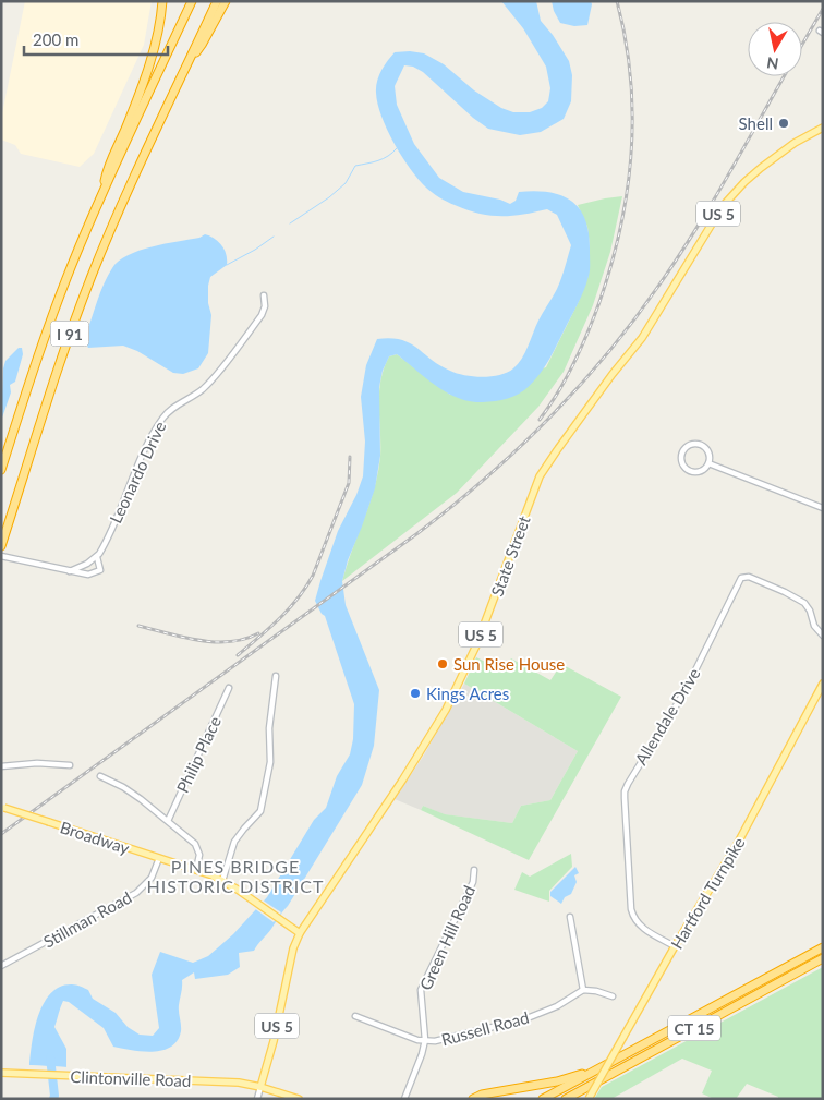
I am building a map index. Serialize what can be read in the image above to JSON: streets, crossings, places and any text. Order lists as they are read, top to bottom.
{
  "streets": {
    "highway": ["I 91", "CT 15"],
    "main road": [
      "US 5",
      "State Street",
      "Broadway",
      "Hartford Turnpike",
      "Clintonville Road"
    ],
    "street": [
      "Leonardo Drive",
      "Allendale Drive",
      "Philip Place",
      "Stillman Road",
      "Green Hill Road",
      "Russell Road"
    ]
  },
  "crossings": [
    ["State Street", "Broadway"],
    ["State Street", "Clintonville Road"],
    ["Allendale Drive", "Hartford Turnpike"],
    ["Broadway", "Stillman Road"],
    ["Green Hill Road", "Russell Road"]
  ],
  "districts": ["PINES BRIDGE HISTORIC DISTRICT"],
  "places": ["Shell", "Sun Rise House", "Kings Acres"],
  "scale_bar": "200 m",
  "north": "bottom"
}
